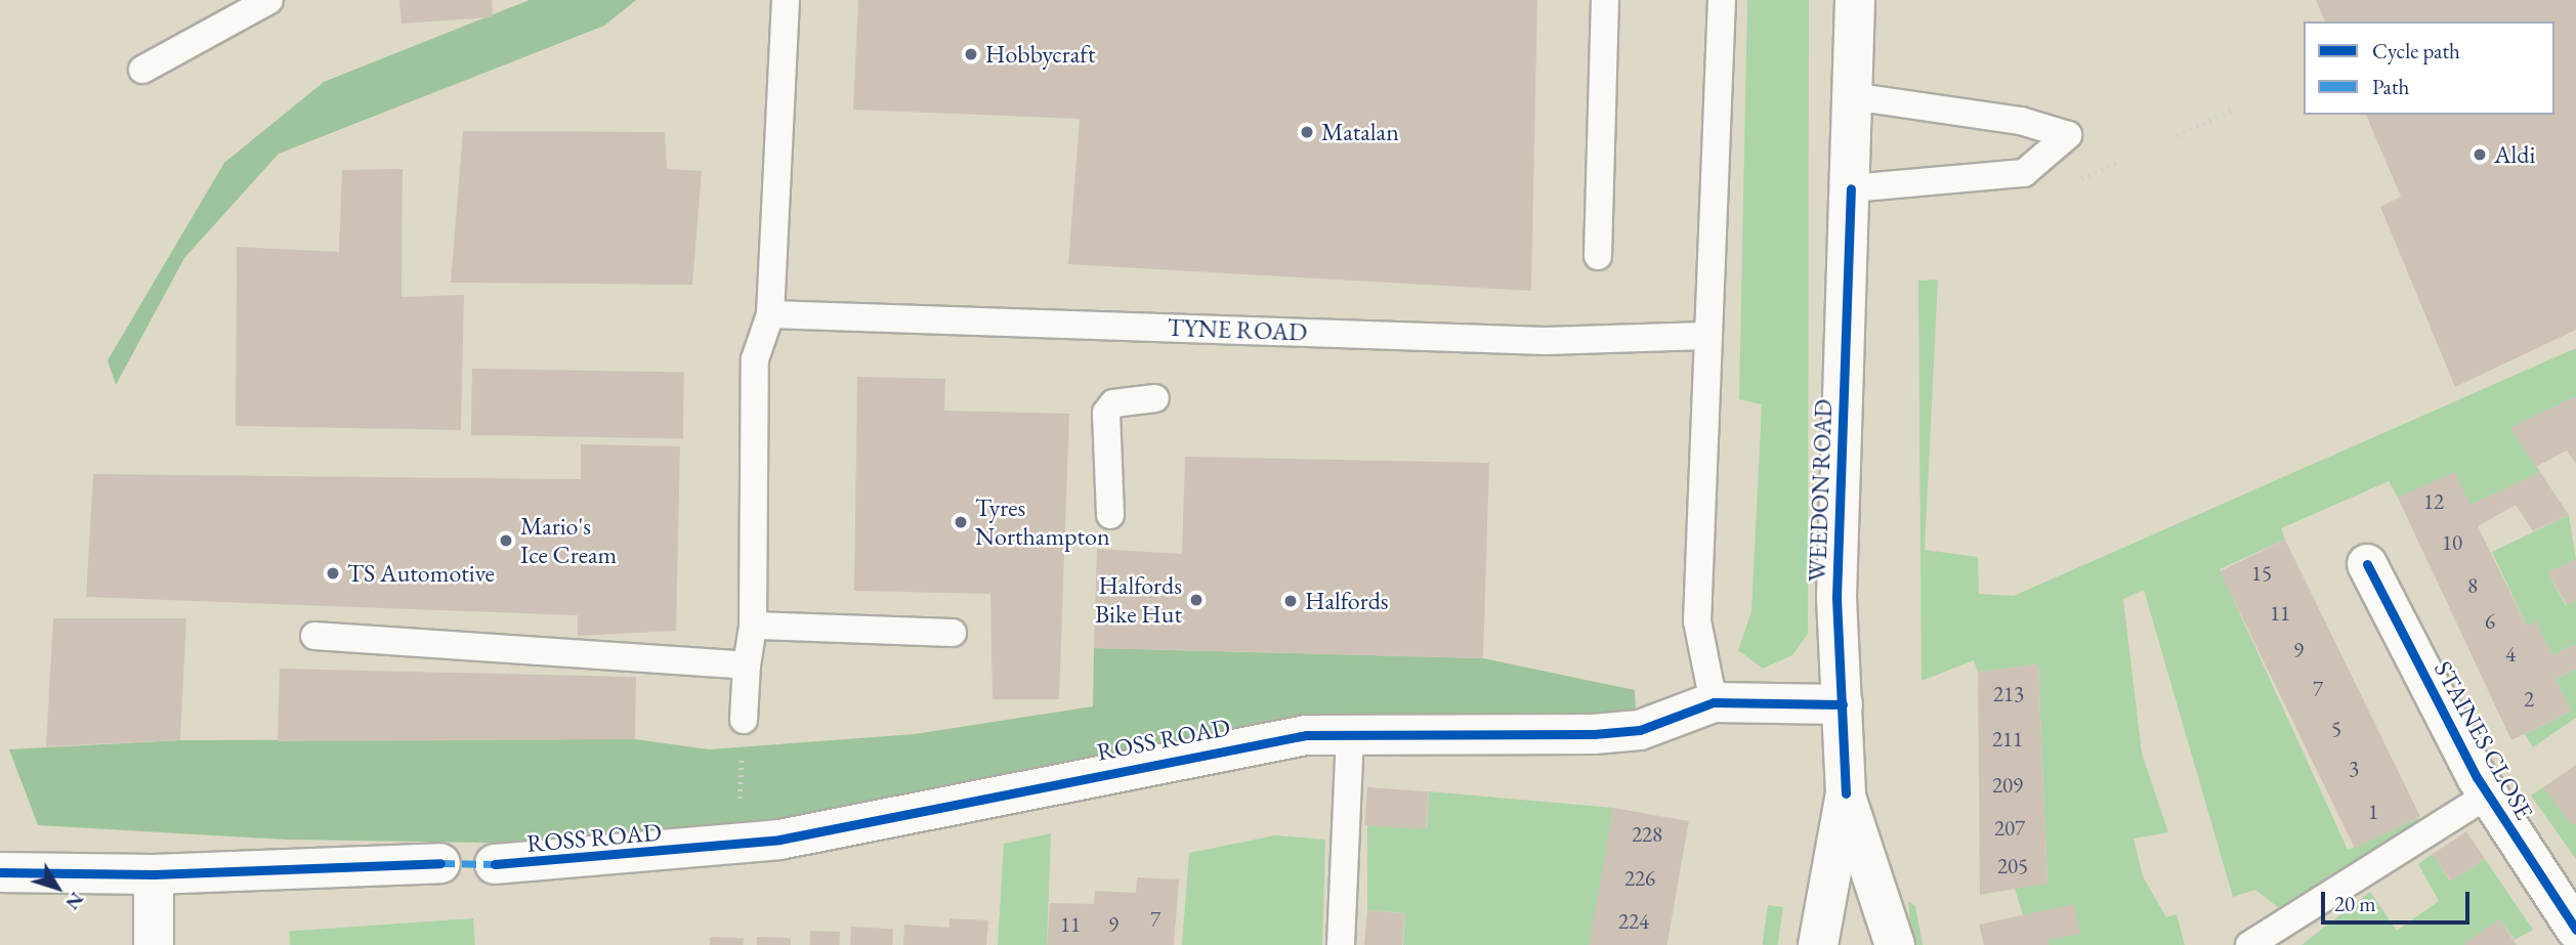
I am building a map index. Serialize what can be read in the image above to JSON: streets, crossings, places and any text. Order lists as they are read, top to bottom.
{
  "streets": {
    "street": ["WEEDON ROAD", "ROSS ROAD", "STAINES CLOSE"],
    "lane": ["TYNE ROAD"]
  },
  "crossings": [
    ["WEEDON ROAD", "ROSS ROAD"]
  ],
  "places": [
    "Hobbycraft",
    "Matalan",
    "Aldi",
    "Tyres Northampton",
    "Mario's Ice Cream",
    "TS Automotive",
    "Halfords Bike Hut",
    "Halfords"
  ],
  "house_numbers": [
    "12",
    "10",
    "15",
    "8",
    "11",
    "6",
    "9",
    "4",
    "7",
    "213",
    "2",
    "5",
    "211",
    "3",
    "209",
    "1",
    "207",
    "228",
    "205",
    "226",
    "7",
    "224",
    "11",
    "9"
  ],
  "legend": ["Cycle path", "Path"],
  "scale_bar": "20 m",
  "north": "bottom right"
}
